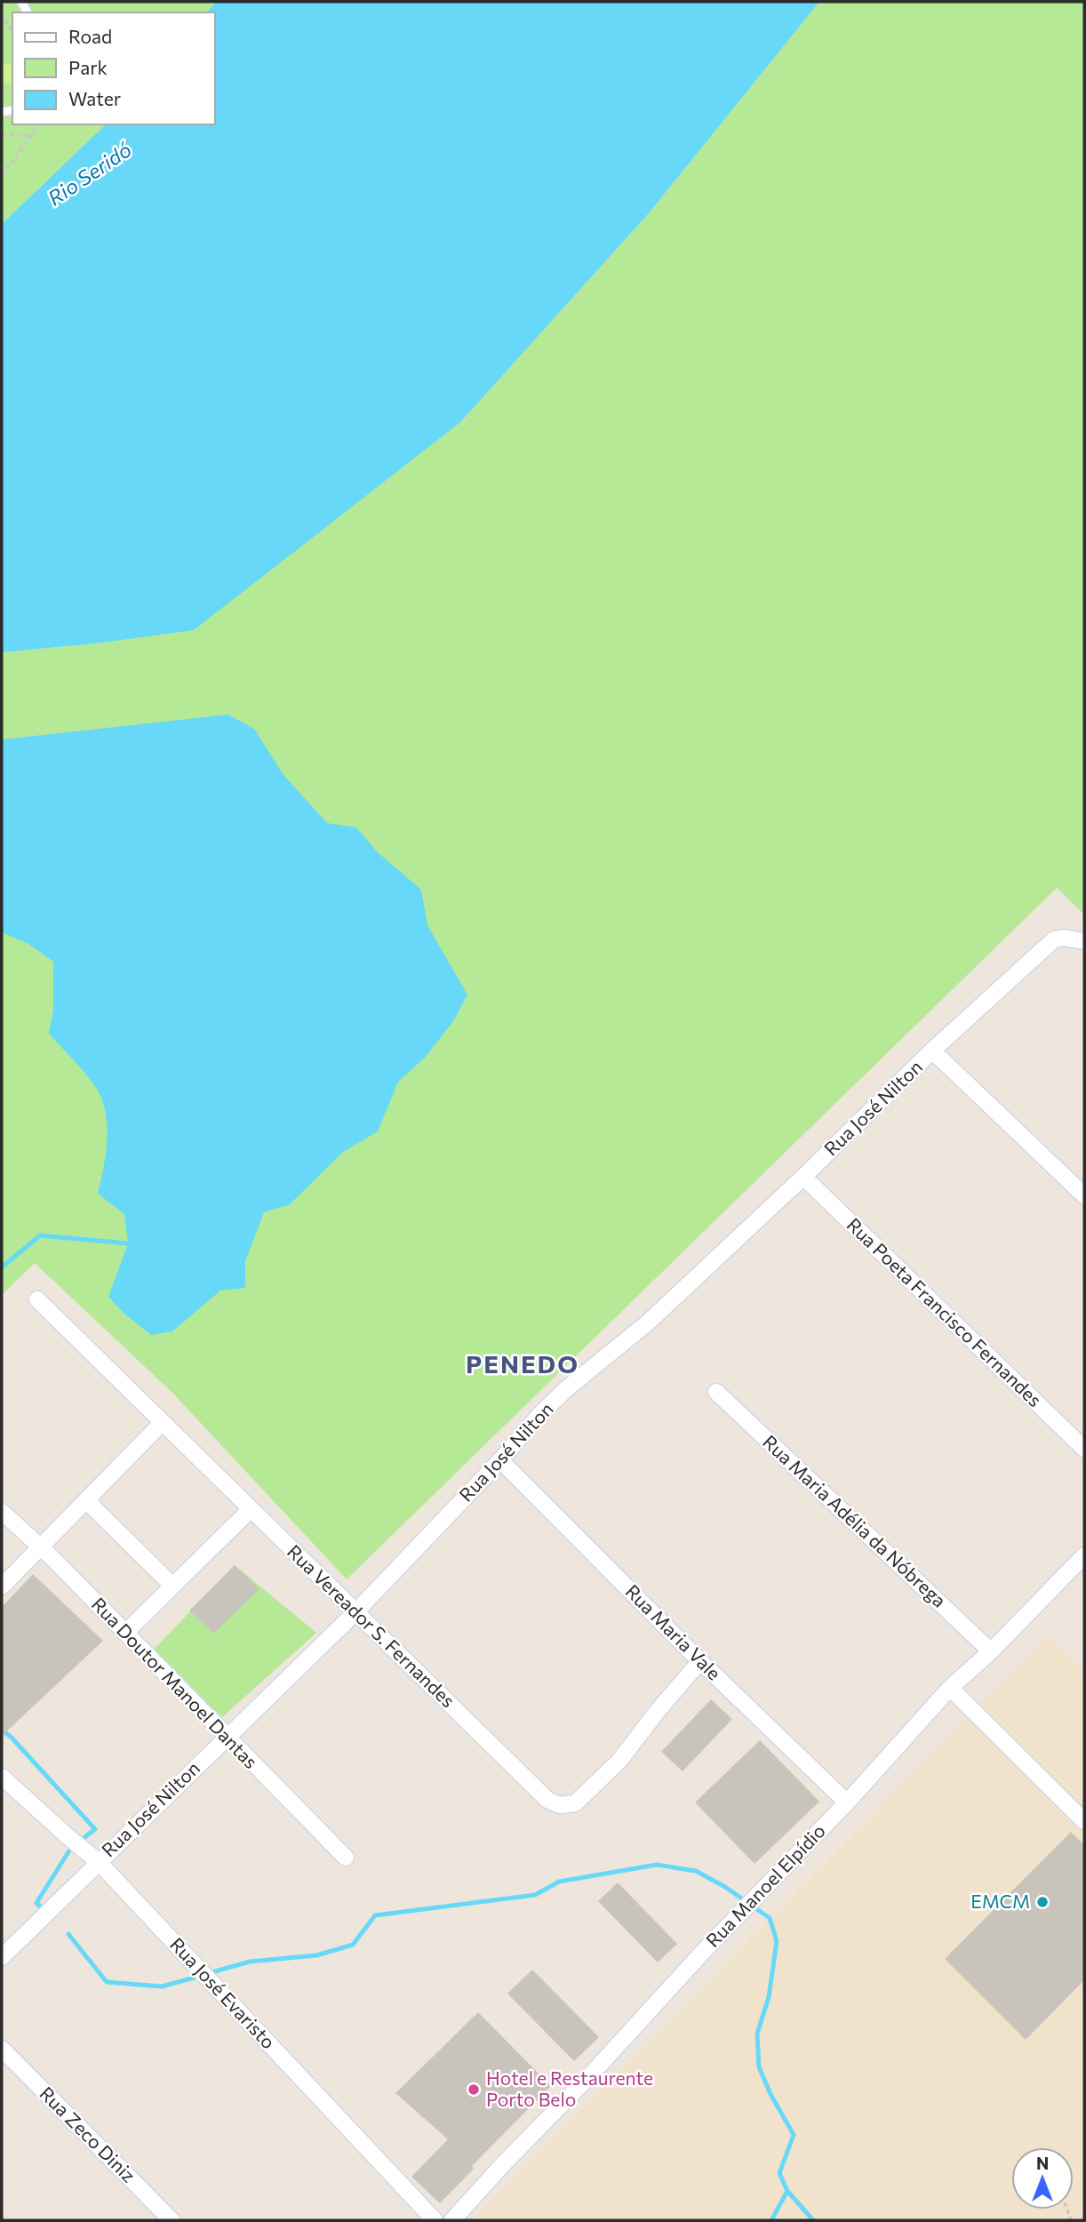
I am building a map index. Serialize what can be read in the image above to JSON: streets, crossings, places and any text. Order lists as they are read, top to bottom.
{
  "streets": {
    "street": [
      "Rua José Nilton",
      "Rua Poeta Francisco Fernandes",
      "Rua Maria Adélia da Nóbrega",
      "Rua Vereador S. Fernandes",
      "Rua Maria Vale",
      "Rua Doutor Manoel Dantas",
      "Rua Manoel Elpídio",
      "Rua José Evaristo",
      "Rua Zeco Diniz"
    ]
  },
  "crossings": [
    ["Rua José Nilton", "Rua Poeta Francisco Fernandes"],
    ["Rua José Nilton", "Rua Vereador S. Fernandes"],
    ["Rua José Nilton", "Rua Maria Vale"],
    ["Rua José Nilton", "Rua Doutor Manoel Dantas"],
    ["Rua José Nilton", "Rua José Evaristo"],
    ["Rua Maria Adélia da Nóbrega", "Rua Manoel Elpídio"],
    ["Rua Vereador S. Fernandes", "Rua Maria Vale"],
    ["Rua Maria Vale", "Rua Manoel Elpídio"]
  ],
  "districts": ["PENEDO"],
  "water": ["Rio Seridó"],
  "places": ["EMCM", "Hotel e Restaurente Porto Belo"],
  "legend": ["Road", "Park", "Water"],
  "north": "top"
}
